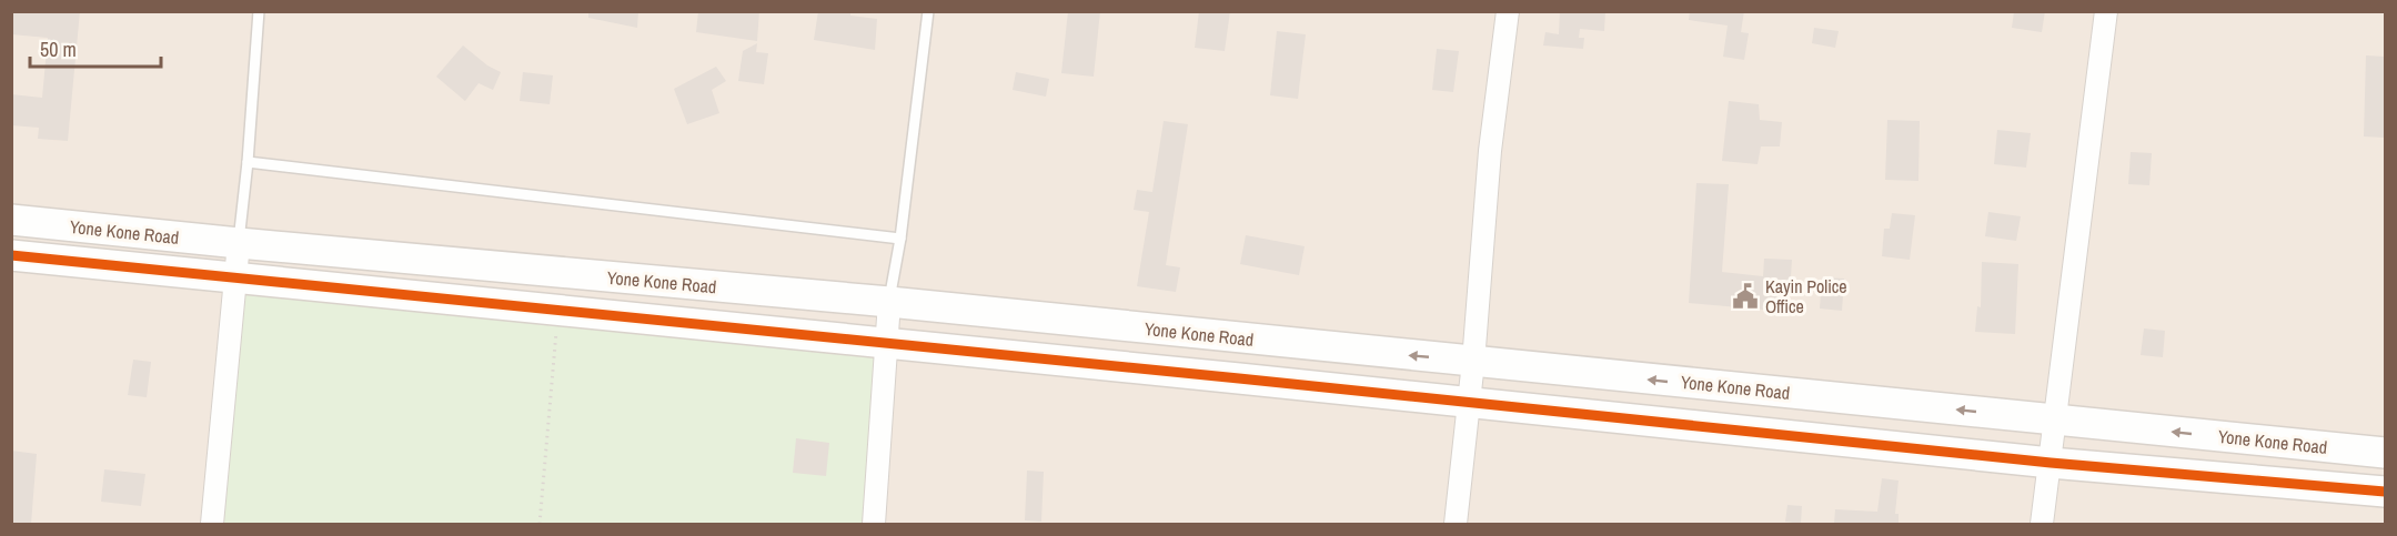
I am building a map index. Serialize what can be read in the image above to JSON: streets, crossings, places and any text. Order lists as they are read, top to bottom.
{
  "streets": {
    "street": ["Yone Kone Road"]
  },
  "places": {
    "public building": ["Kayin Police Office"]
  },
  "scale_bar": "50 m"
}
